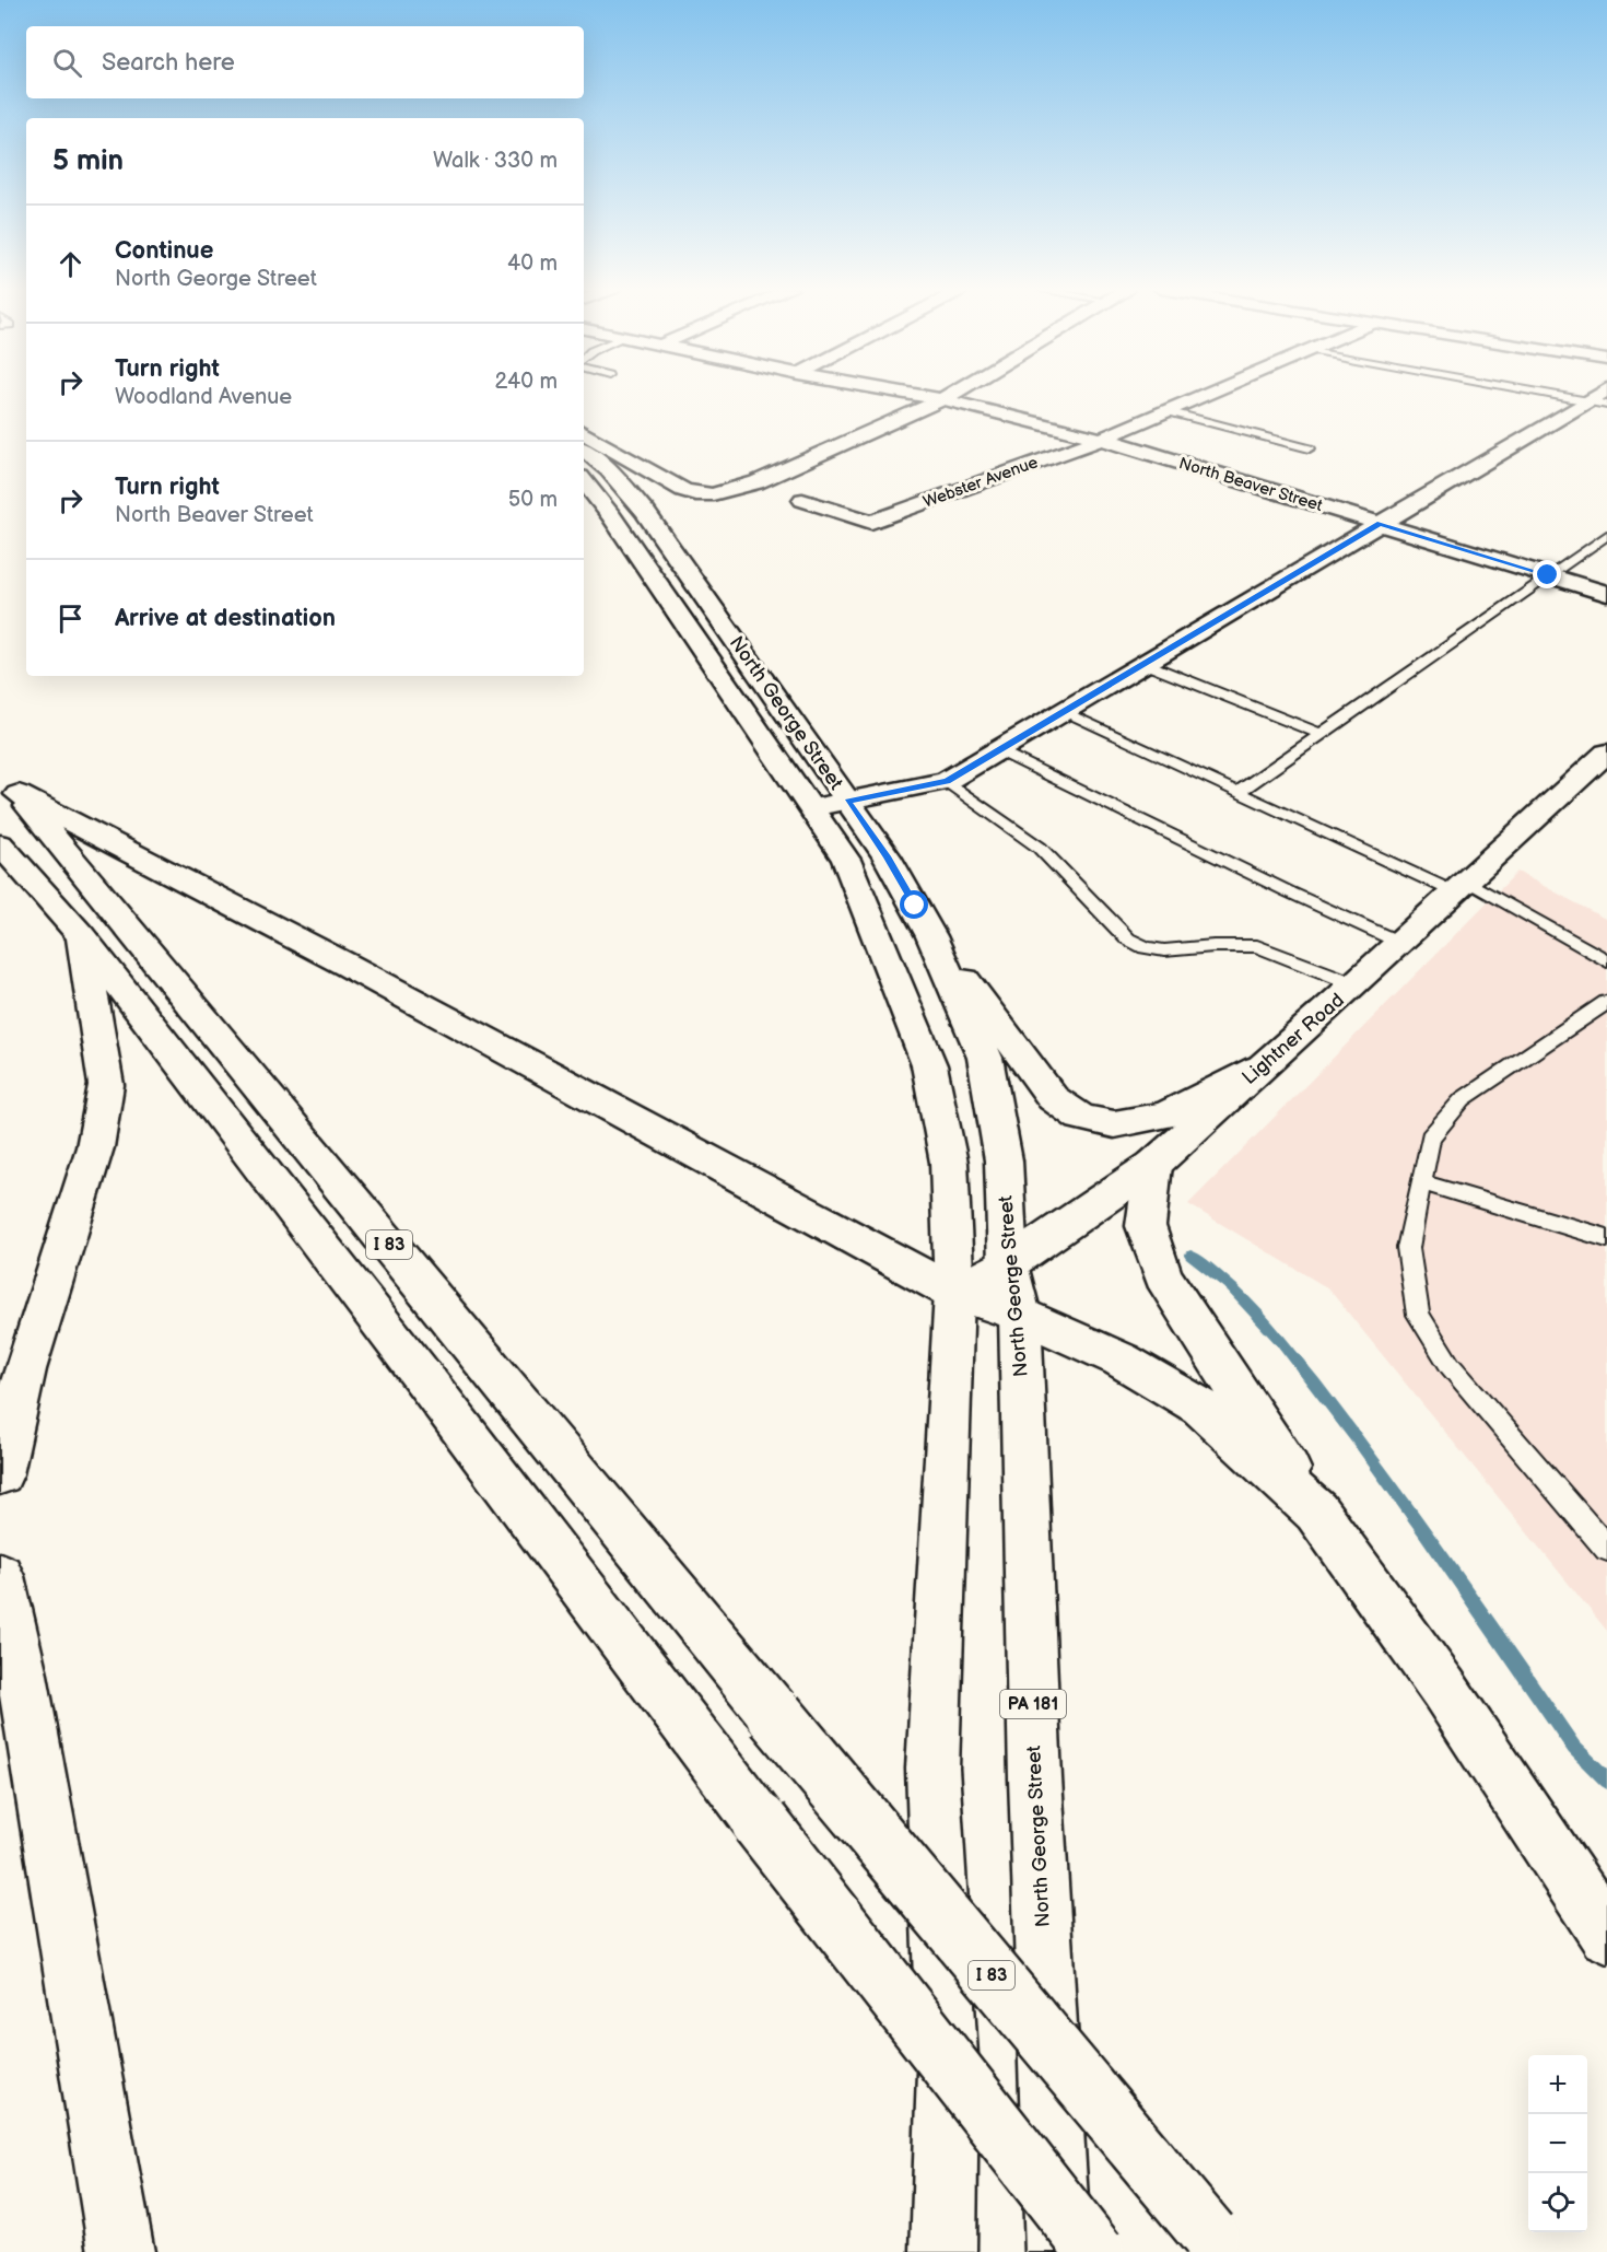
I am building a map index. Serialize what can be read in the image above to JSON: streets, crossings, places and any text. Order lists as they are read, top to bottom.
{
  "streets": {
    "main road": [
      "Webster Avenue",
      "North Beaver Street",
      "North George Street",
      "Lightner Road",
      "I 83",
      "PA 181"
    ]
  },
  "crossings": [
    ["Webster Avenue", "North Beaver Street"],
    ["North George Street", "Lightner Road"]
  ],
  "page": {
    "search": "Search here",
    "heading": ["5 min", "Walk · 330 m"],
    "list": [
      ["Continue", "North George Street", "40 m"],
      ["Turn right", "Woodland Avenue", "240 m"],
      ["Turn right", "North Beaver Street", "50 m"],
      "Arrive at destination"
    ],
    "map_buttons": ["+", "−"]
  }
}
